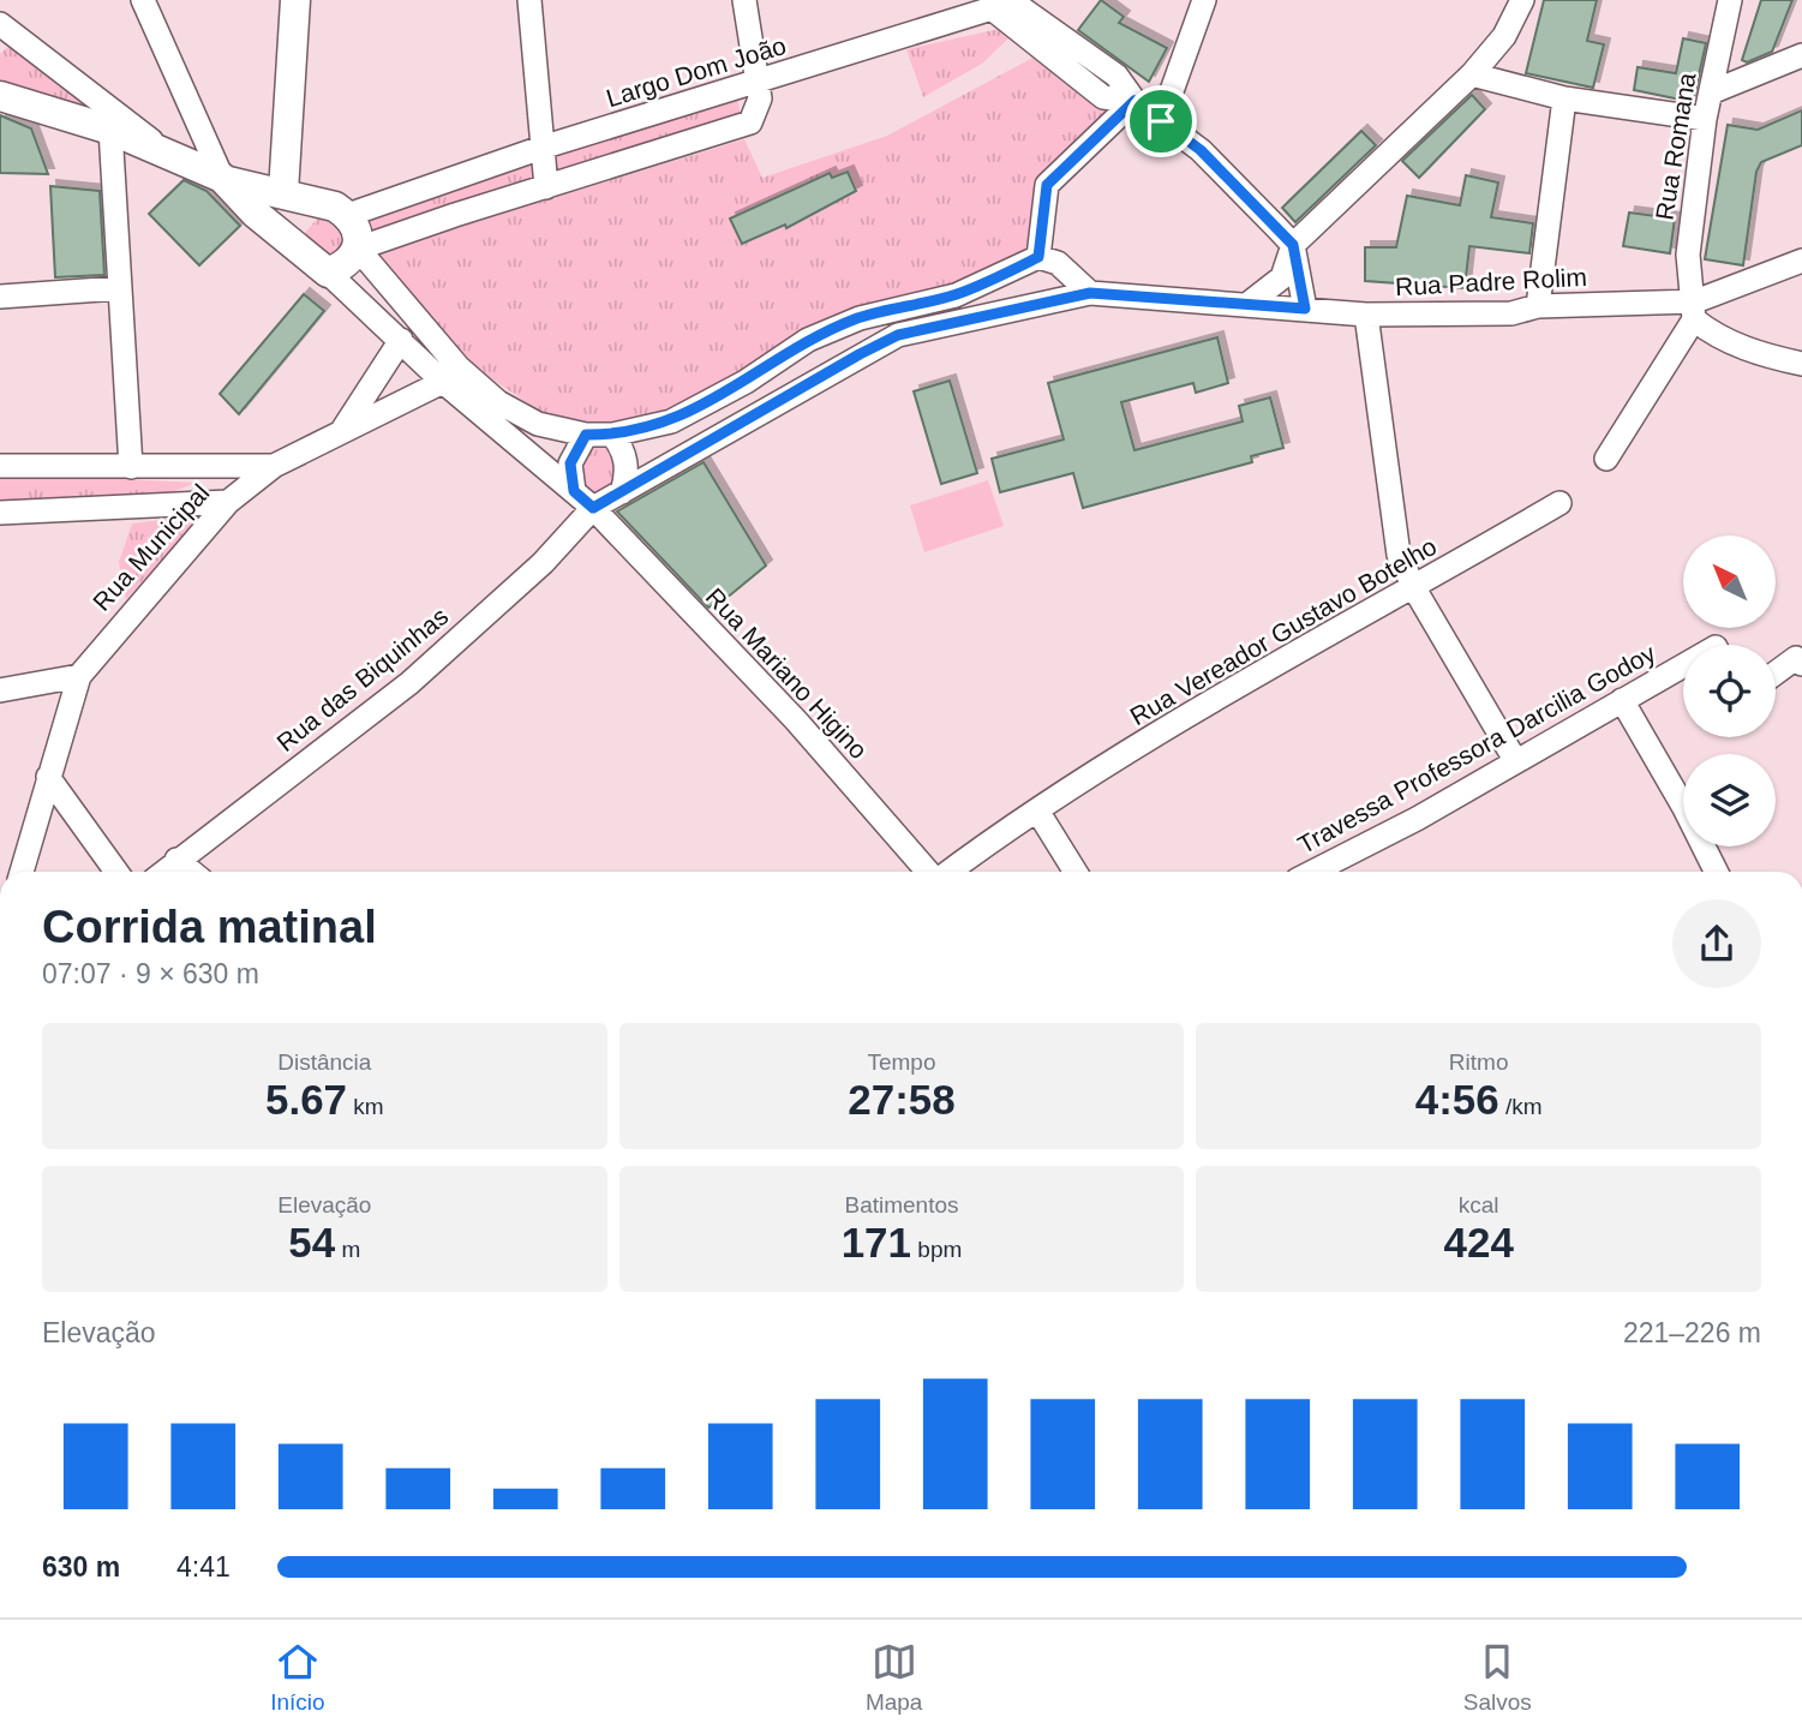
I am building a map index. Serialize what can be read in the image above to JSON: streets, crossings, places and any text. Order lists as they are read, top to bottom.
{
  "streets": {
    "street": [
      "Largo Dom João",
      "Rua Romana",
      "Rua Padre Rolim",
      "Rua Municipal",
      "Rua Vereador Gustavo Botelho",
      "Rua Mariano Higino",
      "Rua das Biquinhas",
      "Travessa Professora Darcilia Godoy"
    ]
  },
  "crossings": [
    ["Rua Romana", "Rua Padre Rolim"],
    ["Rua Padre Rolim", "Rua Mariano Higino"],
    ["Rua Padre Rolim", "Rua das Biquinhas"],
    ["Rua Mariano Higino", "Rua das Biquinhas"]
  ],
  "north": "top left",
  "page": {
    "heading": ["Corrida matinal", "07:07 · 9 × 630 m"],
    "stats": [
      ["Distância", "5.67 km"],
      ["Tempo", "27:58"],
      ["Ritmo", "4:56 /km"],
      ["Elevação", "54 m"],
      ["Batimentos", "171 bpm"],
      ["kcal", "424"]
    ],
    "chart": ["Elevação", "221–226 m"],
    "list": [
      {
        "name": "630 m",
        "note": "4:41"
      }
    ],
    "tabs": ["Início", "Mapa", "Salvos"]
  }
}
